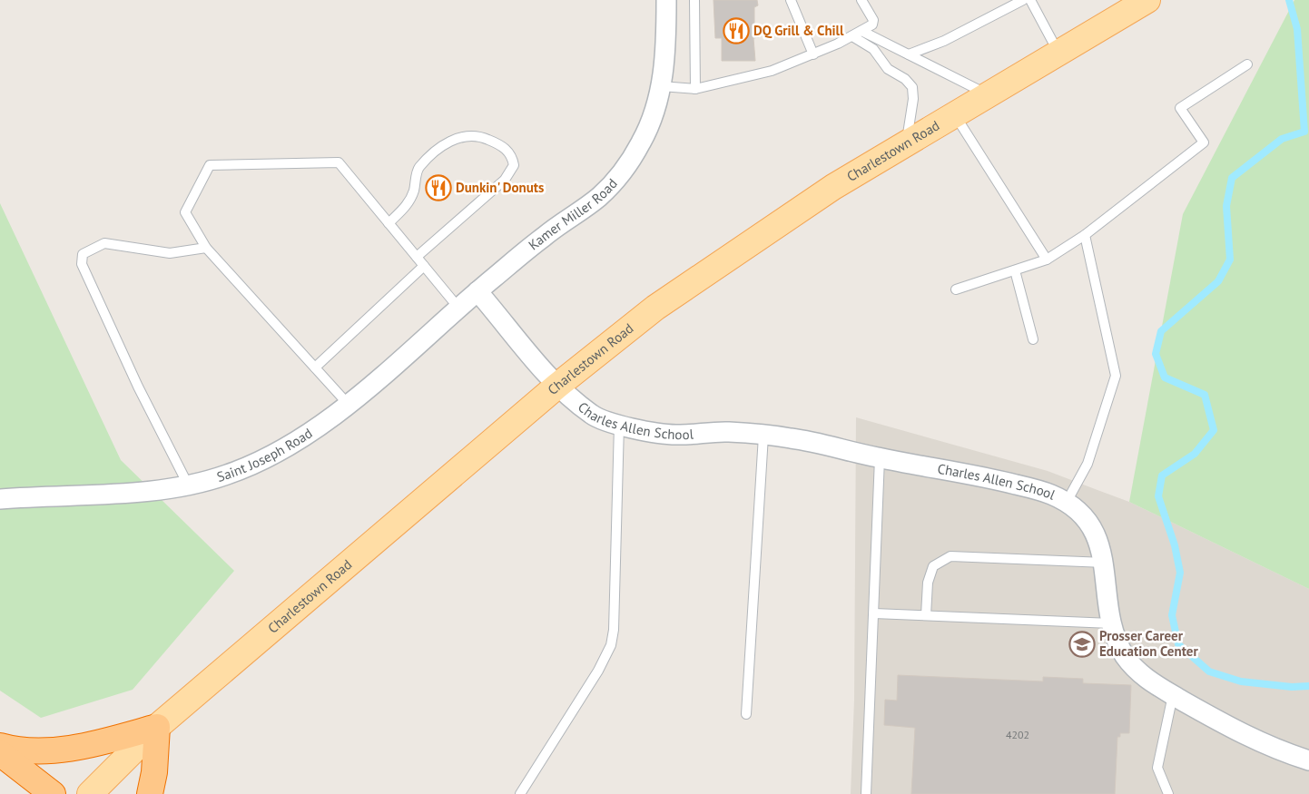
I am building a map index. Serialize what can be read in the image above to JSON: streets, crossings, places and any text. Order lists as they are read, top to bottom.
{
  "streets": {
    "main road": ["Charlestown Road"],
    "street": ["Kamer Miller Road", "Charles Allen School", "Saint Joseph Road"]
  },
  "crossings": [
    ["Charlestown Road", "Charles Allen School"],
    ["Kamer Miller Road", "Saint Joseph Road"]
  ],
  "places": {
    "restaurant": ["DQ Grill & Chill", "Dunkin' Donuts"],
    "school or university": ["Prosser Career Education Center"]
  },
  "house_numbers": ["4202"]
}
